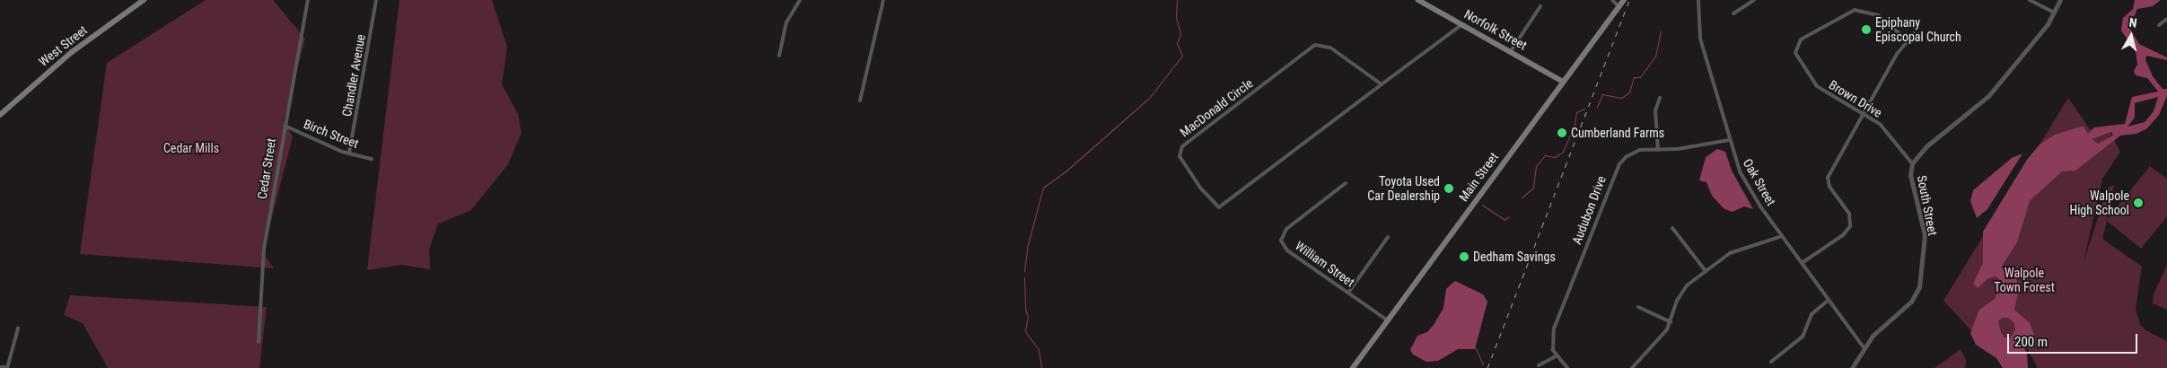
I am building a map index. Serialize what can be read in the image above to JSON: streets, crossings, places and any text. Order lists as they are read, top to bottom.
{
  "streets": {
    "main road": ["Norfolk Street", "West Street", "Main Street"],
    "street": [
      "Chandler Avenue",
      "Brown Drive",
      "MacDonald Circle",
      "Birch Street",
      "Cedar Street",
      "Oak Street",
      "South Street",
      "Audubon Drive",
      "William Street"
    ]
  },
  "crossings": [
    ["Norfolk Street", "MacDonald Circle"],
    ["Norfolk Street", "Main Street"],
    ["Chandler Avenue", "Birch Street"],
    ["Brown Drive", "South Street"],
    ["Birch Street", "Cedar Street"],
    ["Main Street", "William Street"],
    ["Oak Street", "South Street"],
    ["Oak Street", "Audubon Drive"]
  ],
  "parks": ["Cedar Mills", "Walpole Town Forest"],
  "places": [
    "Epiphany Episcopal Church",
    "Cumberland Farms",
    "Toyota Used Car Dealership",
    "Walpole High School",
    "Dedham Savings"
  ],
  "scale_bar": "200 m",
  "north": "top"
}
